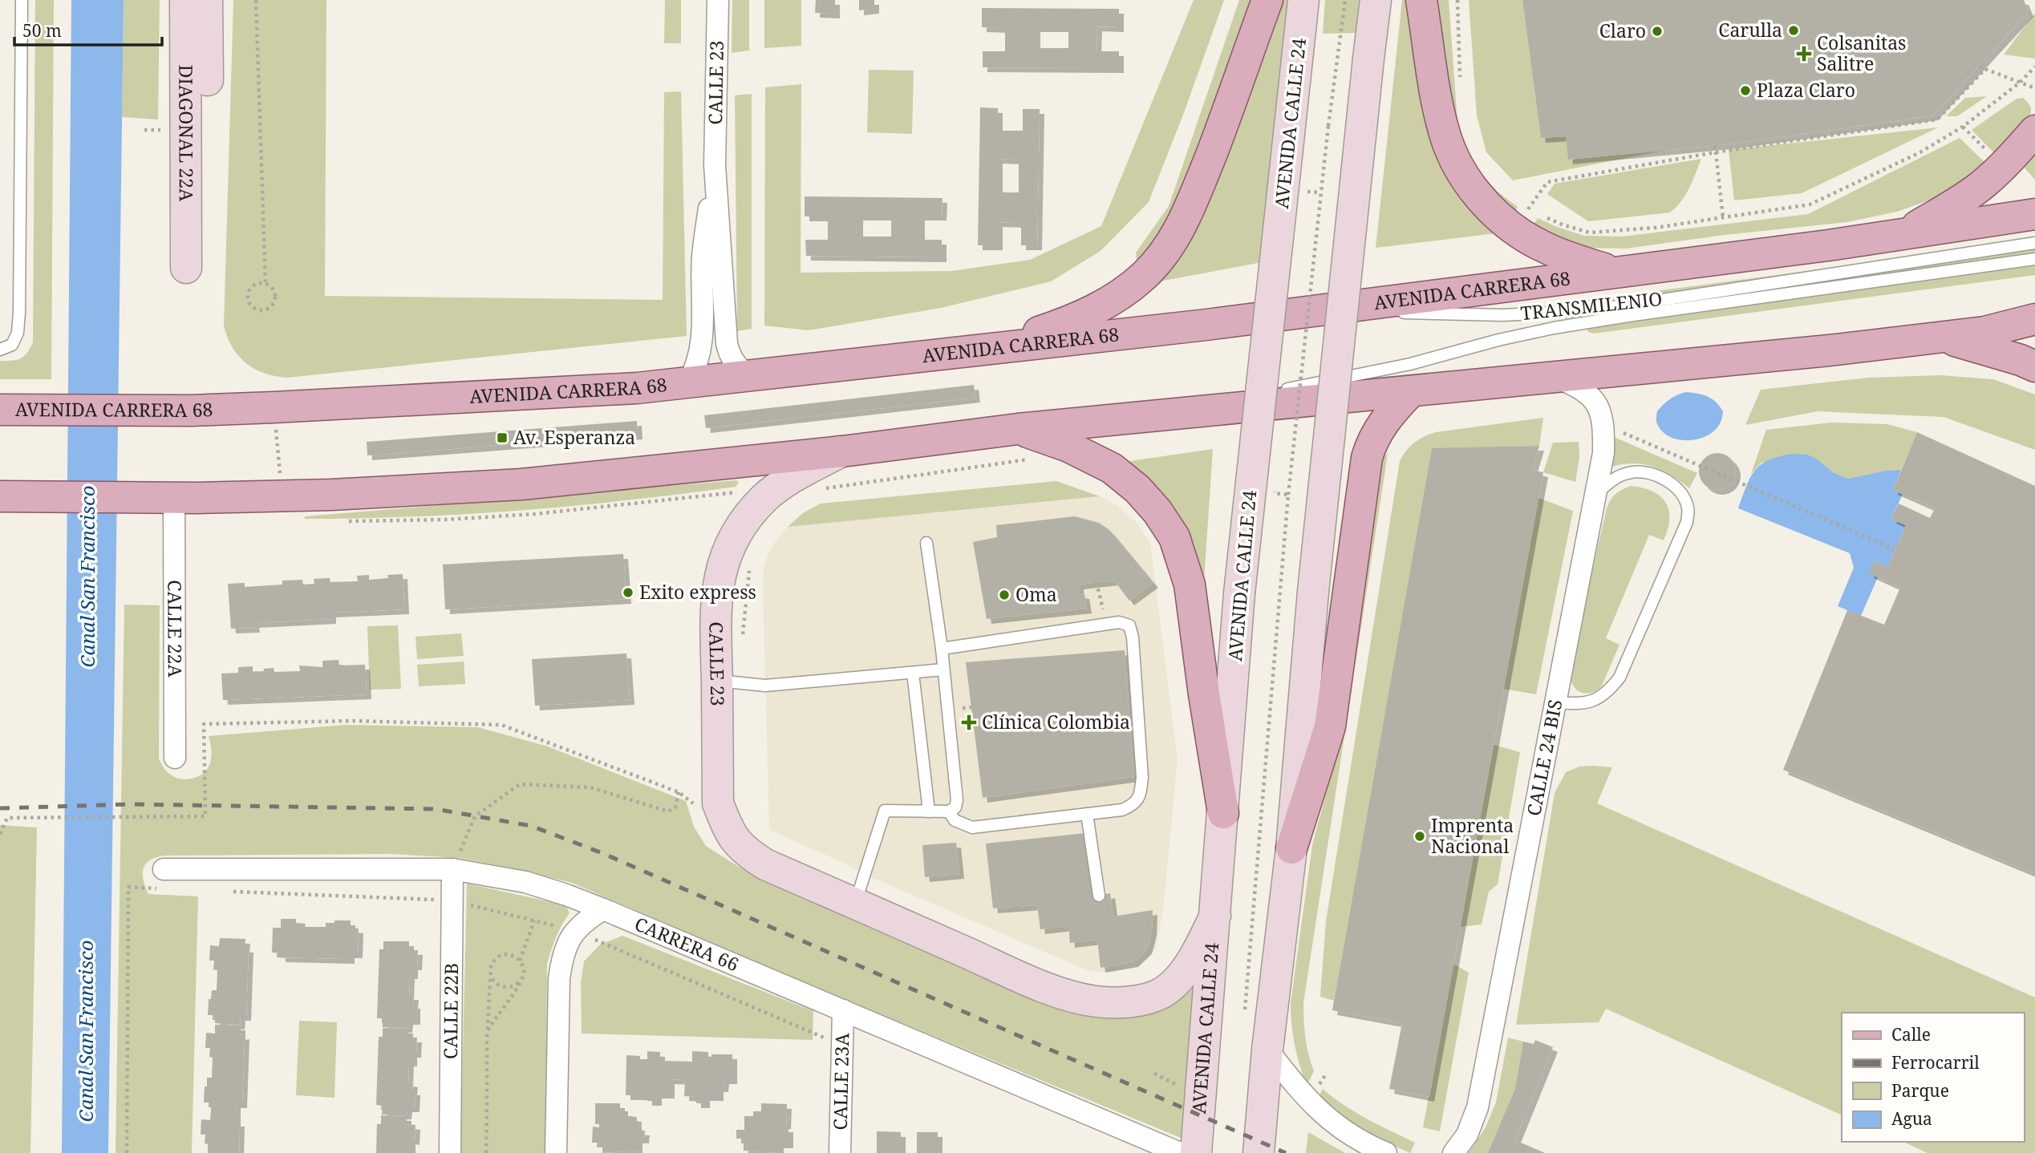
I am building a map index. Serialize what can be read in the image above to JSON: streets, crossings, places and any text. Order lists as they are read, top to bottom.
{
  "streets": {
    "main road": [
      "CALLE 23",
      "AVENIDA CALLE 24",
      "DIAGONAL 22A",
      "AVENIDA CARRERA 68"
    ],
    "street": [
      "CALLE 22A",
      "CALLE 24 BIS",
      "CARRERA 66",
      "CALLE 22B",
      "CALLE 23A"
    ],
    "lane": ["TRANSMILENIO"]
  },
  "crossings": [
    ["CALLE 23", "AVENIDA CARRERA 68"],
    ["AVENIDA CARRERA 68", "TRANSMILENIO"],
    ["CARRERA 66", "CALLE 22B"],
    ["CARRERA 66", "CALLE 23A"]
  ],
  "water": ["Canal San Francisco"],
  "places": {
    "other": [
      "Carulla",
      "Claro",
      "Plaza Claro",
      "Exito express",
      "Oma",
      "Imprenta Nacional"
    ],
    "health": ["Colsanitas Salitre", "Clínica Colombia"],
    "transit": ["Av. Esperanza"]
  },
  "legend": [
    "Calle",
    "Ferrocarril",
    "Parque",
    "Agua"
  ],
  "scale_bar": "50 m"
}
